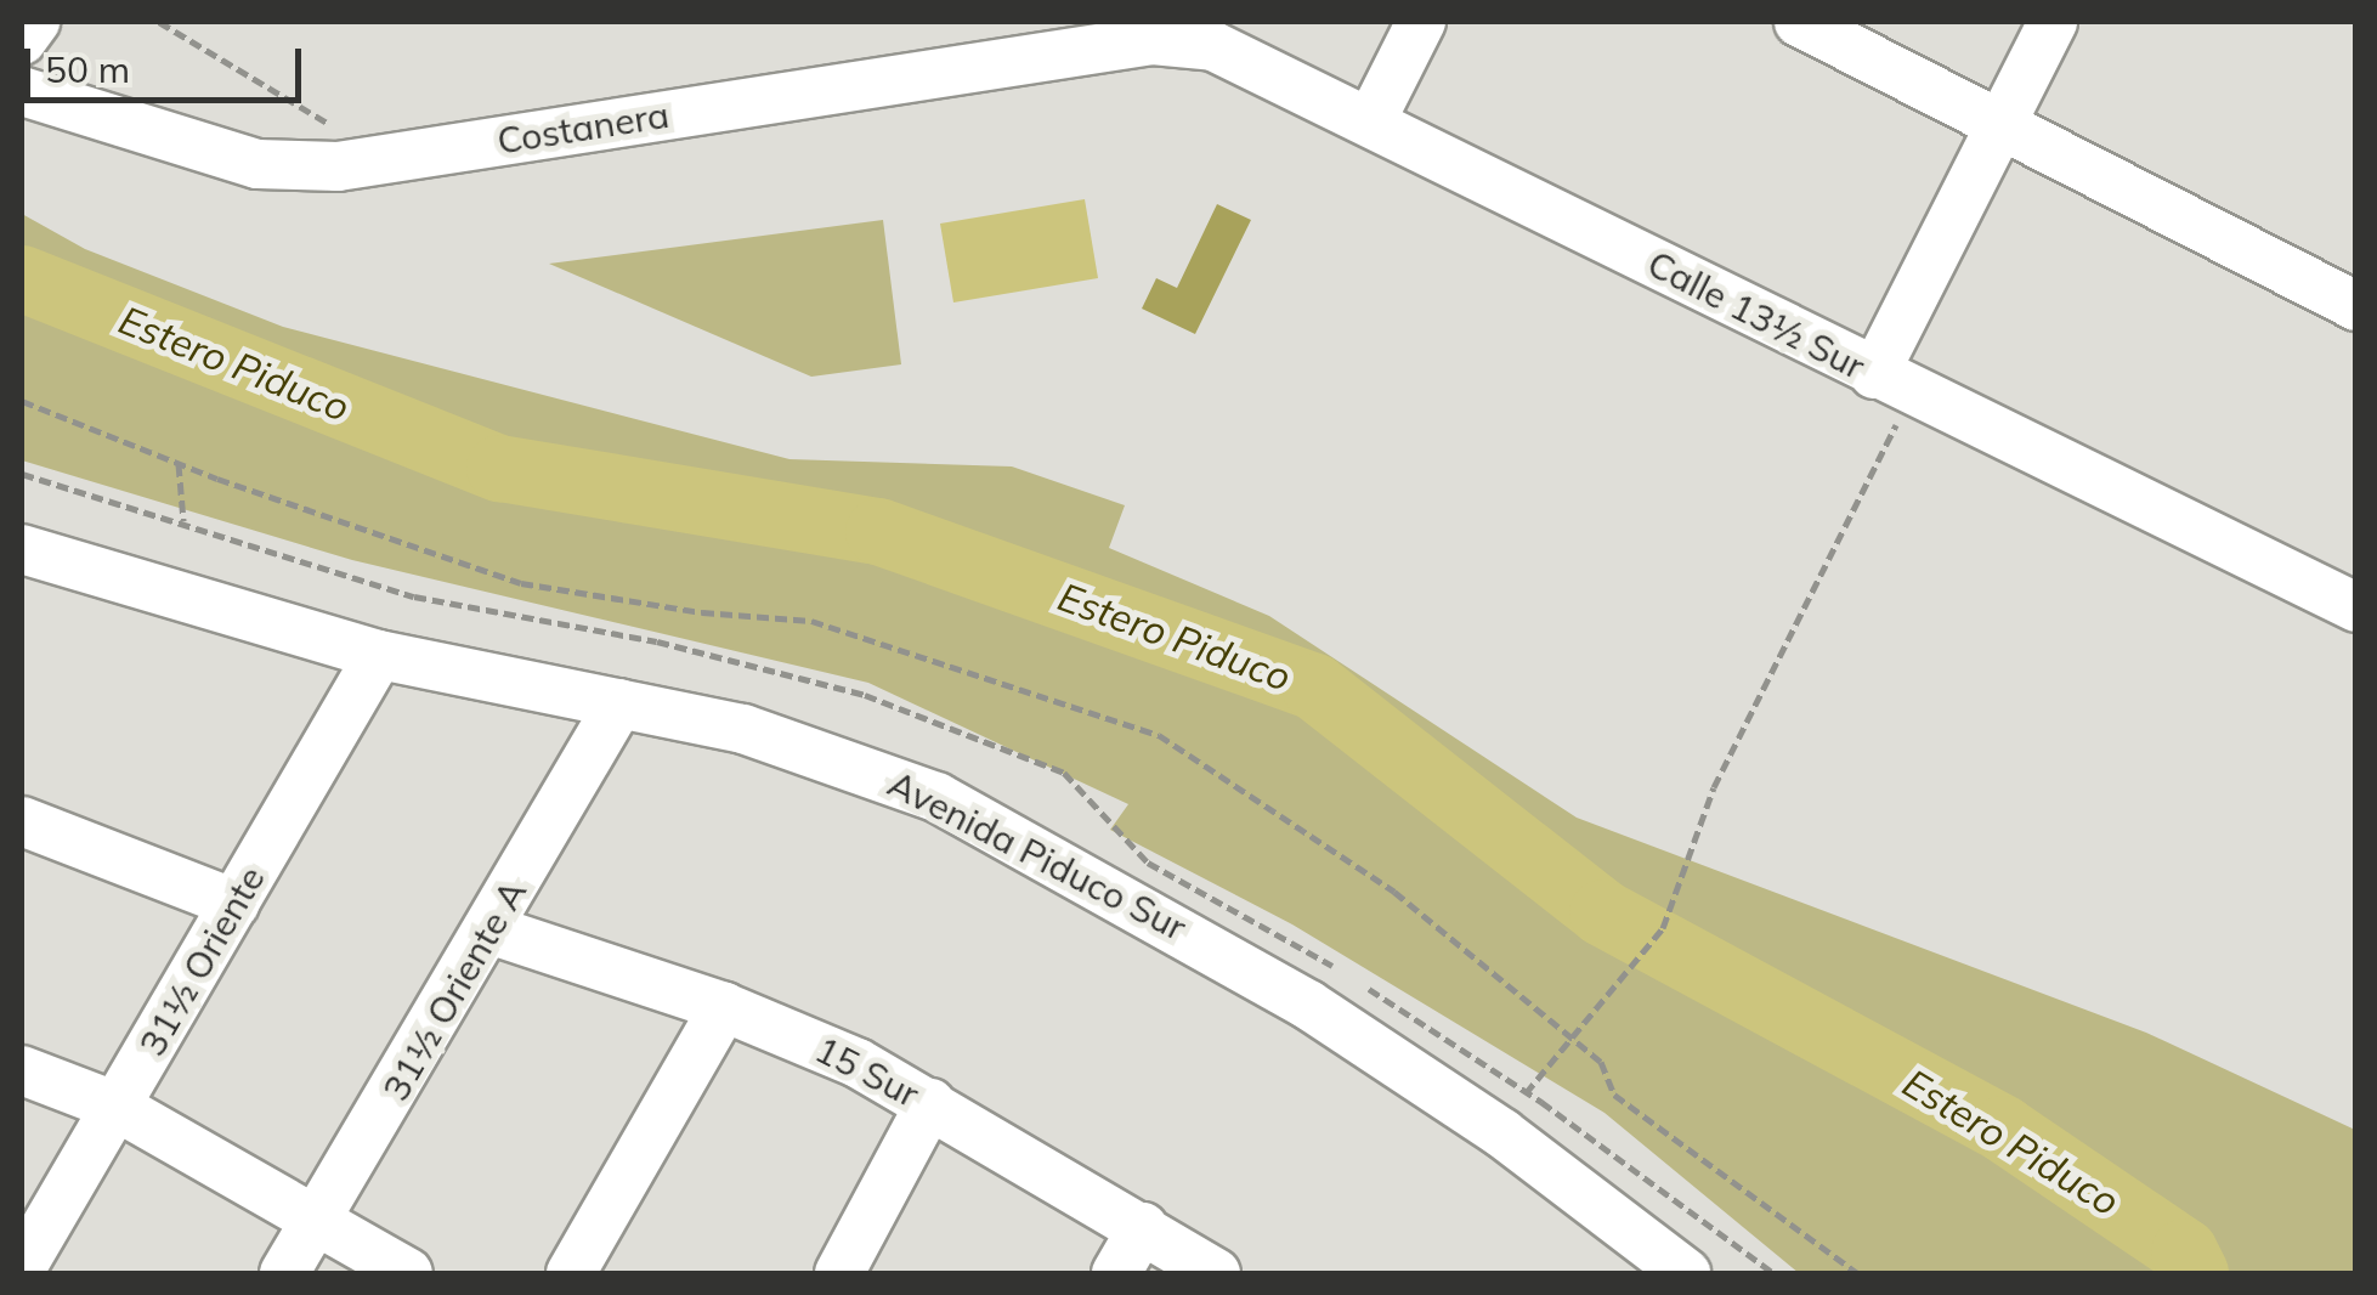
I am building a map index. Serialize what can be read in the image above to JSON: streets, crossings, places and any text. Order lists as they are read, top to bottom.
{
  "streets": {
    "street": [
      "Costanera",
      "Calle 13½ Sur",
      "Avenida Piduco Sur",
      "31½ Oriente",
      "31½ Oriente A",
      "15 Sur"
    ]
  },
  "crossings": [
    ["Costanera", "Calle 13½ Sur"],
    ["Avenida Piduco Sur", "31½ Oriente"],
    ["Avenida Piduco Sur", "31½ Oriente A"],
    ["31½ Oriente A", "15 Sur"]
  ],
  "water": ["Estero Piduco"],
  "scale_bar": "50 m"
}
